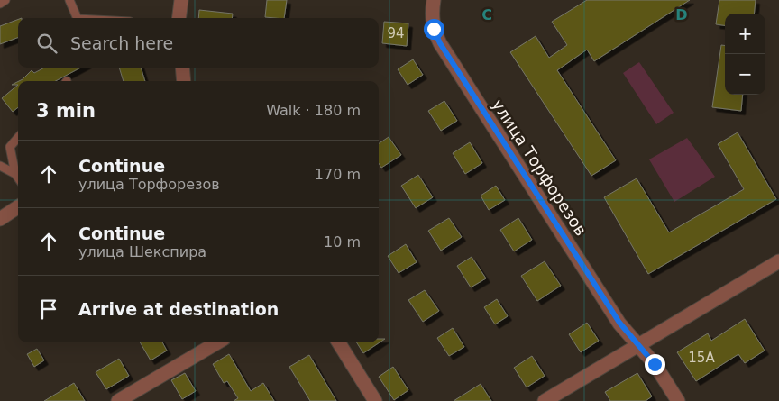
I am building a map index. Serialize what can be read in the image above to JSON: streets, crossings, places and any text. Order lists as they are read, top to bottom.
{
  "streets": {
    "street": ["улица Торфорезов"]
  },
  "house_numbers": ["94", "15А"],
  "page": {
    "map_buttons": ["+", "−"],
    "search": "Search here",
    "heading": ["3 min", "Walk · 180 m"],
    "list": [
      ["Continue", "улица Торфорезов", "170 m"],
      ["Continue", "улица Шекспира", "10 m"],
      "Arrive at destination"
    ]
  },
  "grid": {
    "columns": ["C", "D"]
  }
}
